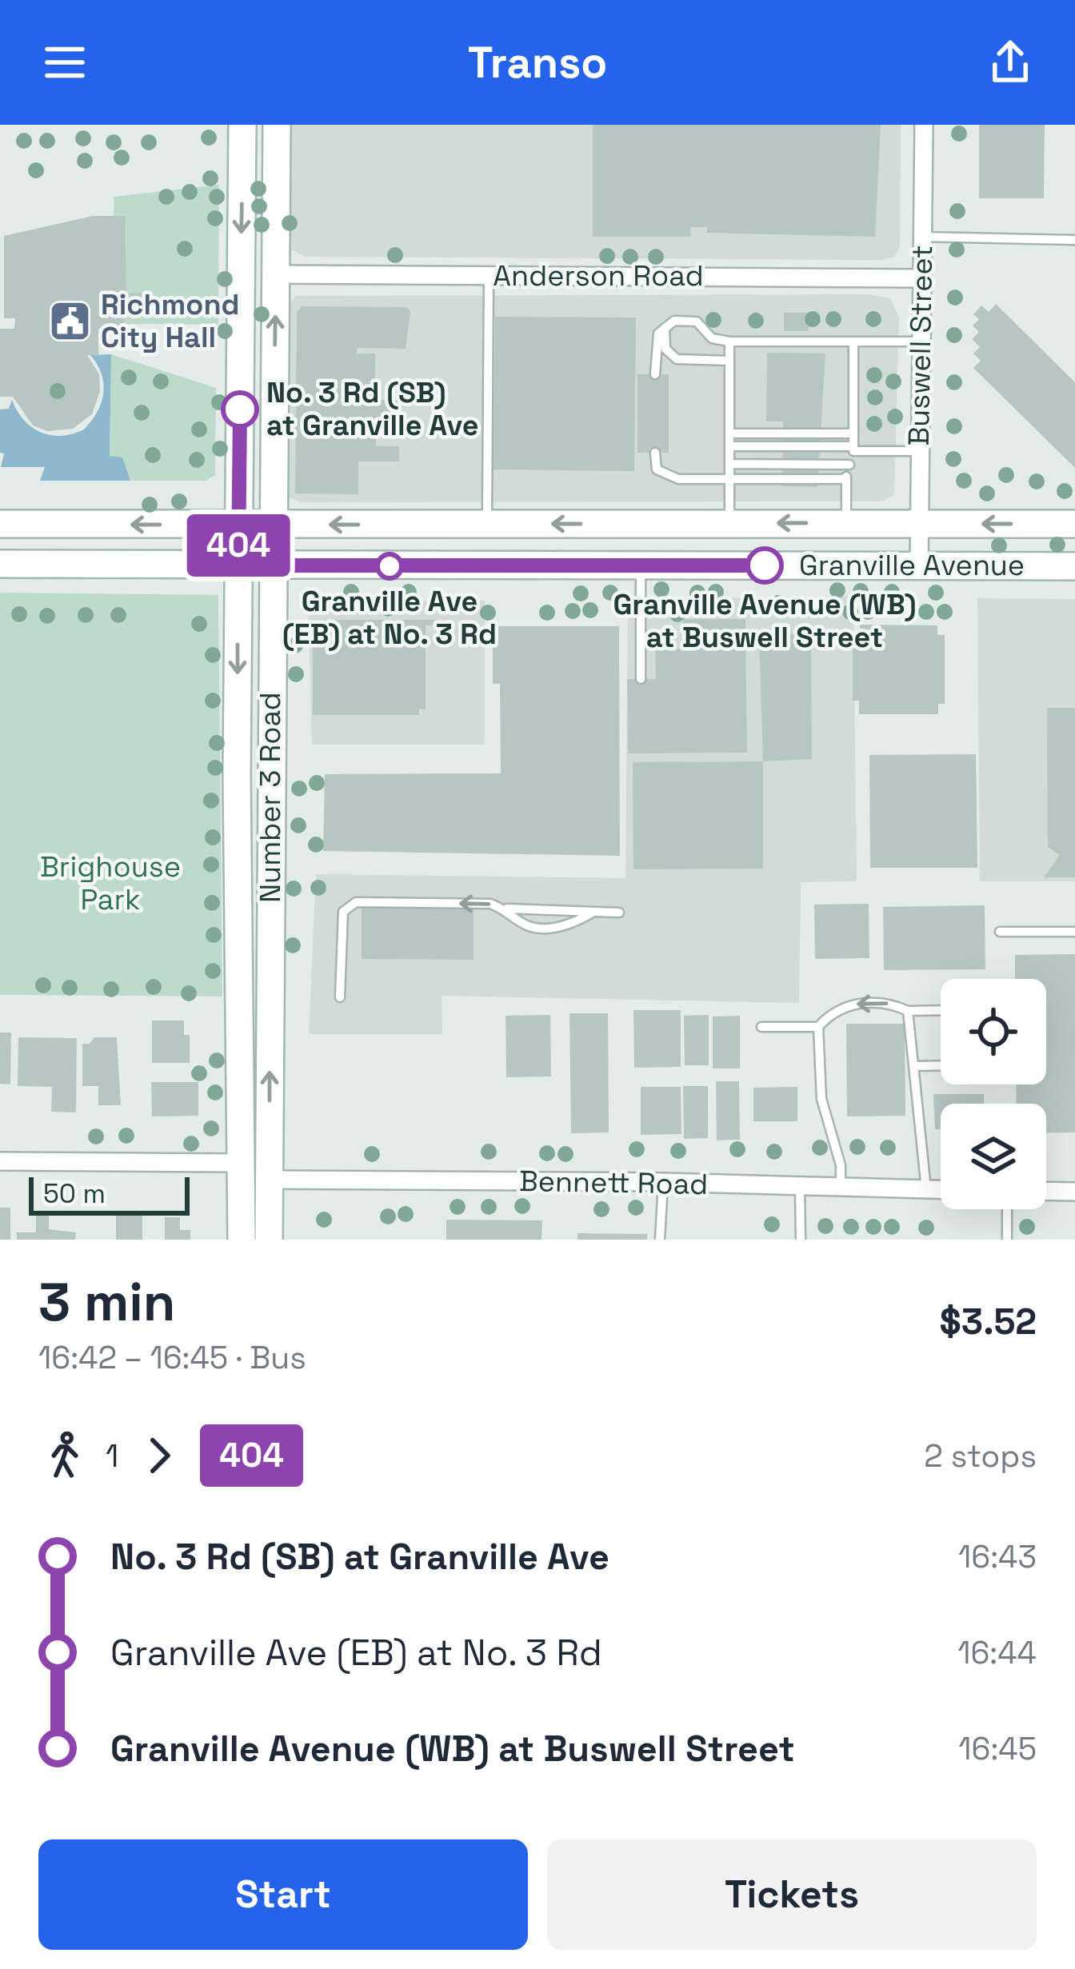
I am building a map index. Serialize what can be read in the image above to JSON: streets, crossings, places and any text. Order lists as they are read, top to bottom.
{
  "streets": {
    "main road": ["Granville Avenue", "Number 3 Road"],
    "street": ["Anderson Road", "Buswell Street", "Bennett Road"]
  },
  "crossings": [
    ["Anderson Road", "Buswell Street"],
    ["Anderson Road", "Number 3 Road"],
    ["Buswell Street", "Granville Avenue"],
    ["Granville Avenue", "Number 3 Road"],
    ["Number 3 Road", "Bennett Road"]
  ],
  "parks": ["Brighouse Park"],
  "places": {
    "public building": ["Richmond City Hall"],
    "other": ["No. 3 Rd (SB) at Granville Ave", "Granville Avenue (WB) at Buswell Street", "Granville Ave (EB) at No. 3 Rd"]
  },
  "lines": ["bus line 404"],
  "scale_bar": "50 m",
  "page": {
    "header": "Transo",
    "on_map": "404",
    "scale": "50 m",
    "heading": ["3 min", "16:42 – 16:45 · Bus", "$3.52"],
    "legs": ["1", "404", "2 stops"],
    "list": [
      {
        "name": "No. 3 Rd (SB) at Granville Ave",
        "value": "16:43"
      },
      {
        "name": "Granville Ave (EB) at No. 3 Rd",
        "value": "16:44"
      },
      {
        "name": "Granville Avenue (WB) at Buswell Street",
        "value": "16:45"
      }
    ],
    "buttons": ["Start", "Tickets"]
  }
}
